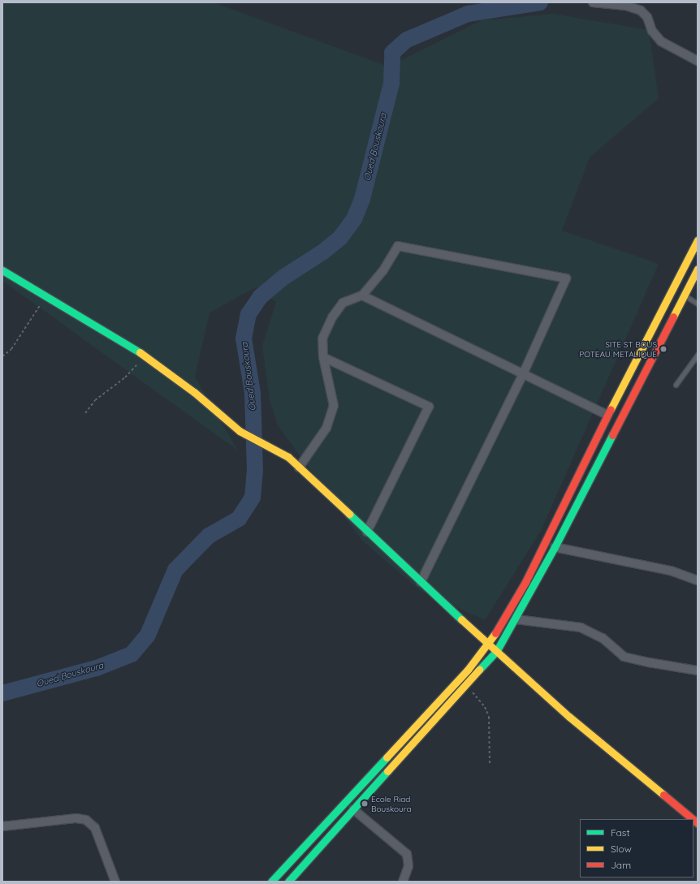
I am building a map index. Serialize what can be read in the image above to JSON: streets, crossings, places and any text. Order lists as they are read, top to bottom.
{
  "water": ["Oued Bouskoura"],
  "places": ["SITE ST BOUS POTEAU METALIQUE", "Ecole Riad Bouskoura"],
  "legend": ["Fast", "Slow", "Jam"]
}
